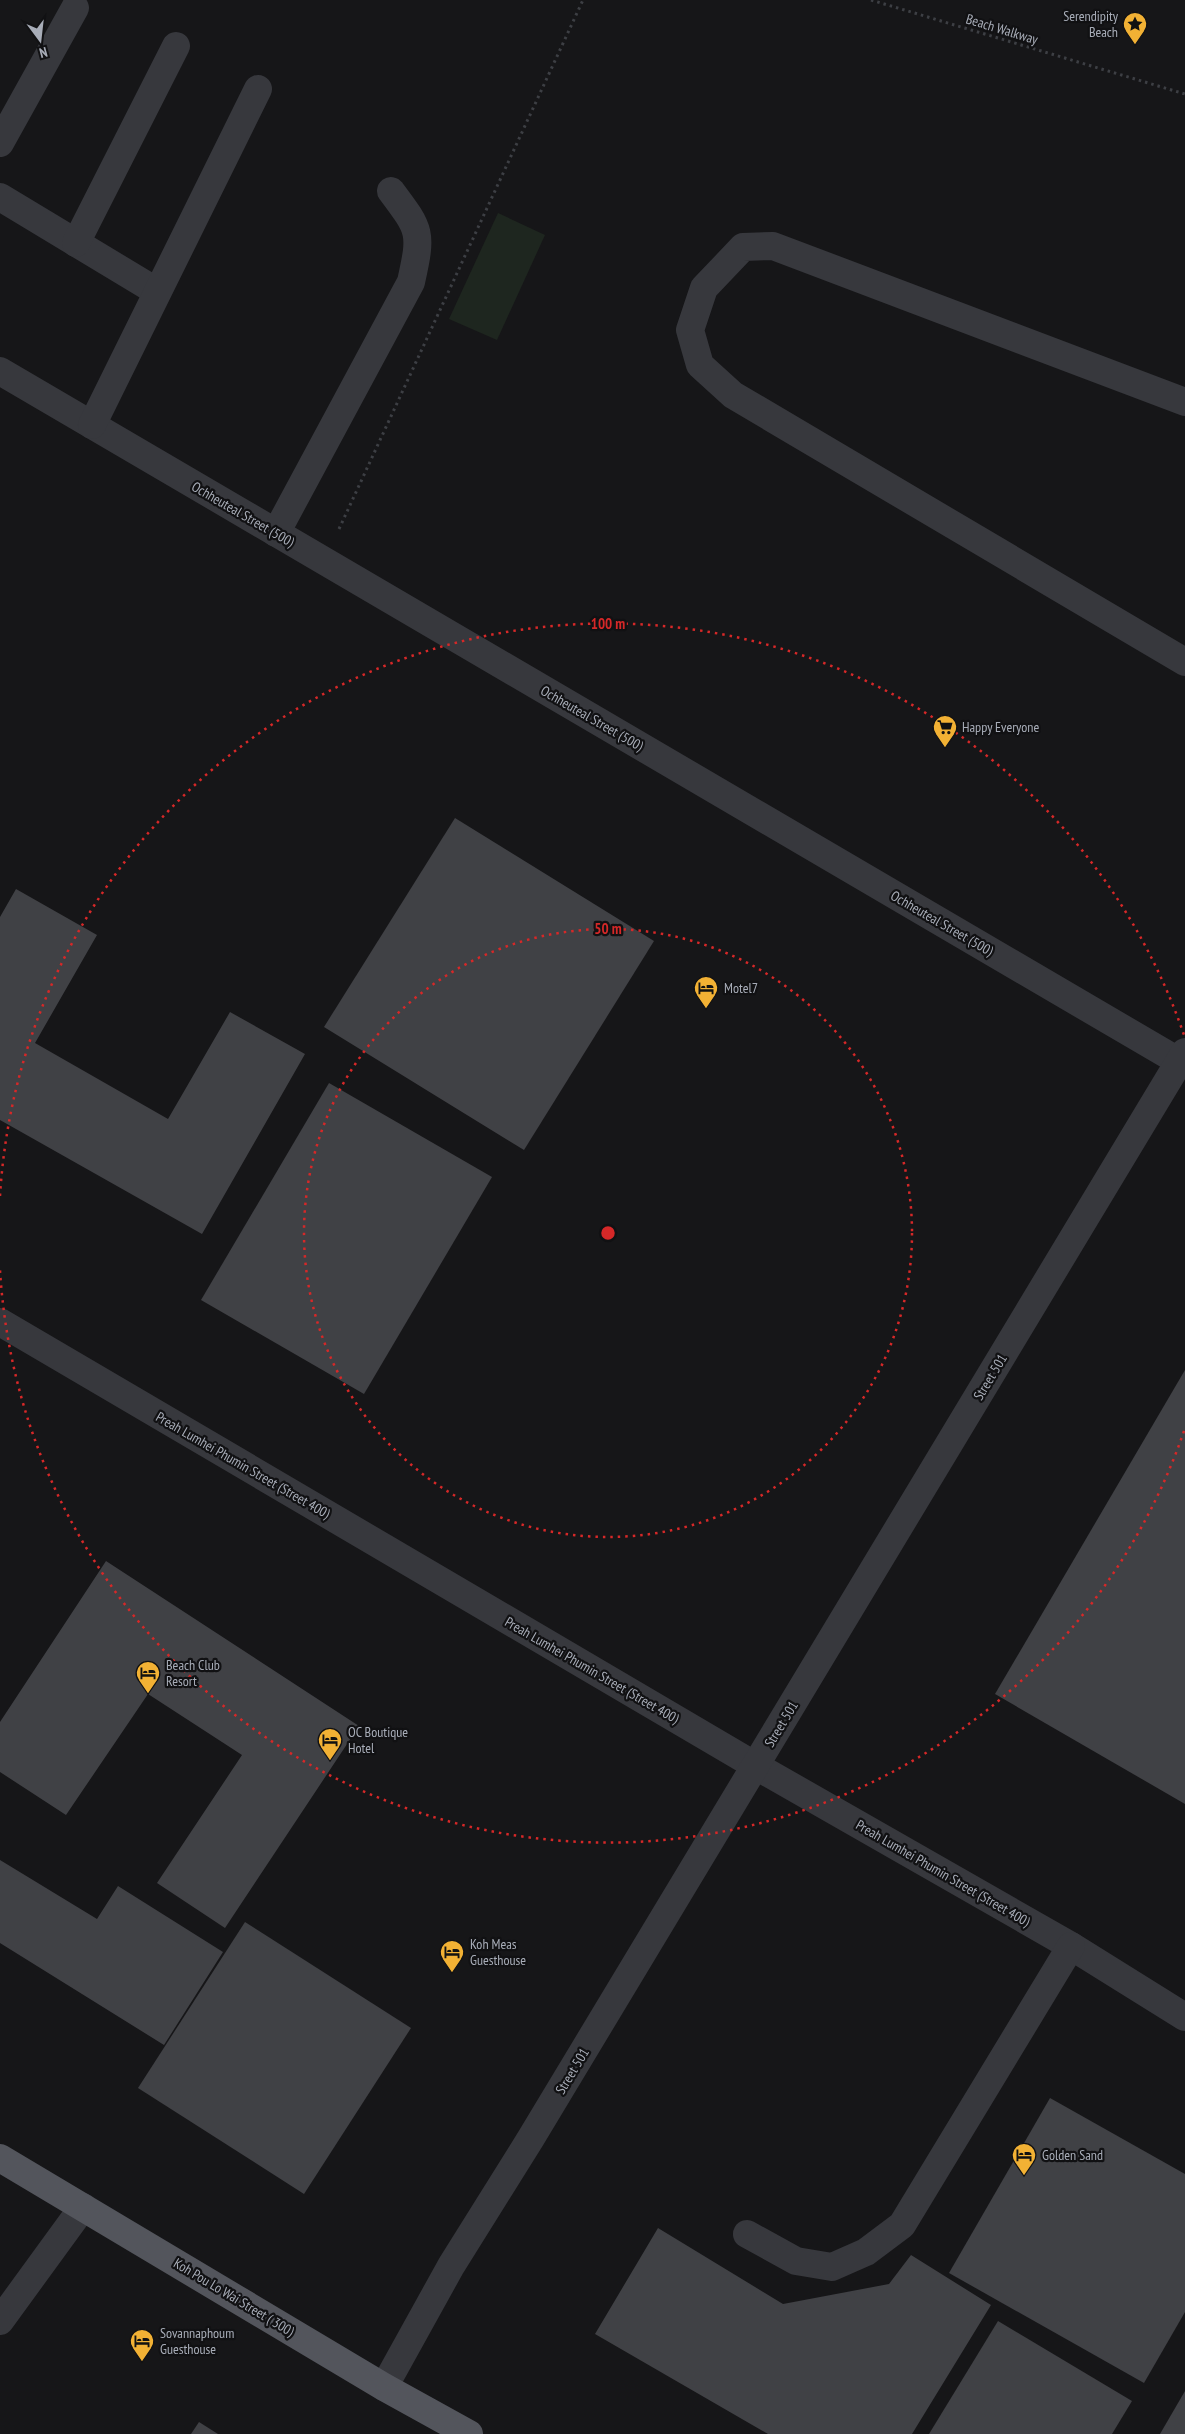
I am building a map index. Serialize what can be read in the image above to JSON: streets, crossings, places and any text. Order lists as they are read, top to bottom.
{
  "streets": {
    "main road": ["Koh Pou Lo Wai Street ( 300)"],
    "street": ["Ochheuteal Street (500)", "Street 501", "Preah Lumhei Phumin Street (Street 400)"],
    "path": ["Beach Walkway"]
  },
  "crossings": [
    ["Ochheuteal Street (500)", "Street 501"],
    ["Street 501", "Preah Lumhei Phumin Street (Street 400)"],
    ["Street 501", "Koh Pou Lo Wai Street ( 300)"]
  ],
  "places": {
    "place": ["Serendipity Beach"],
    "supermarket": ["Happy Everyone"],
    "hotel": [
      "Motel7",
      "Beach Club Resort",
      "OC Boutique Hotel",
      "Koh Meas Guesthouse",
      "Golden Sand",
      "Sovannaphoum Guesthouse"
    ]
  },
  "north": "bottom",
  "rings": ["100 m", "50 m"]
}
